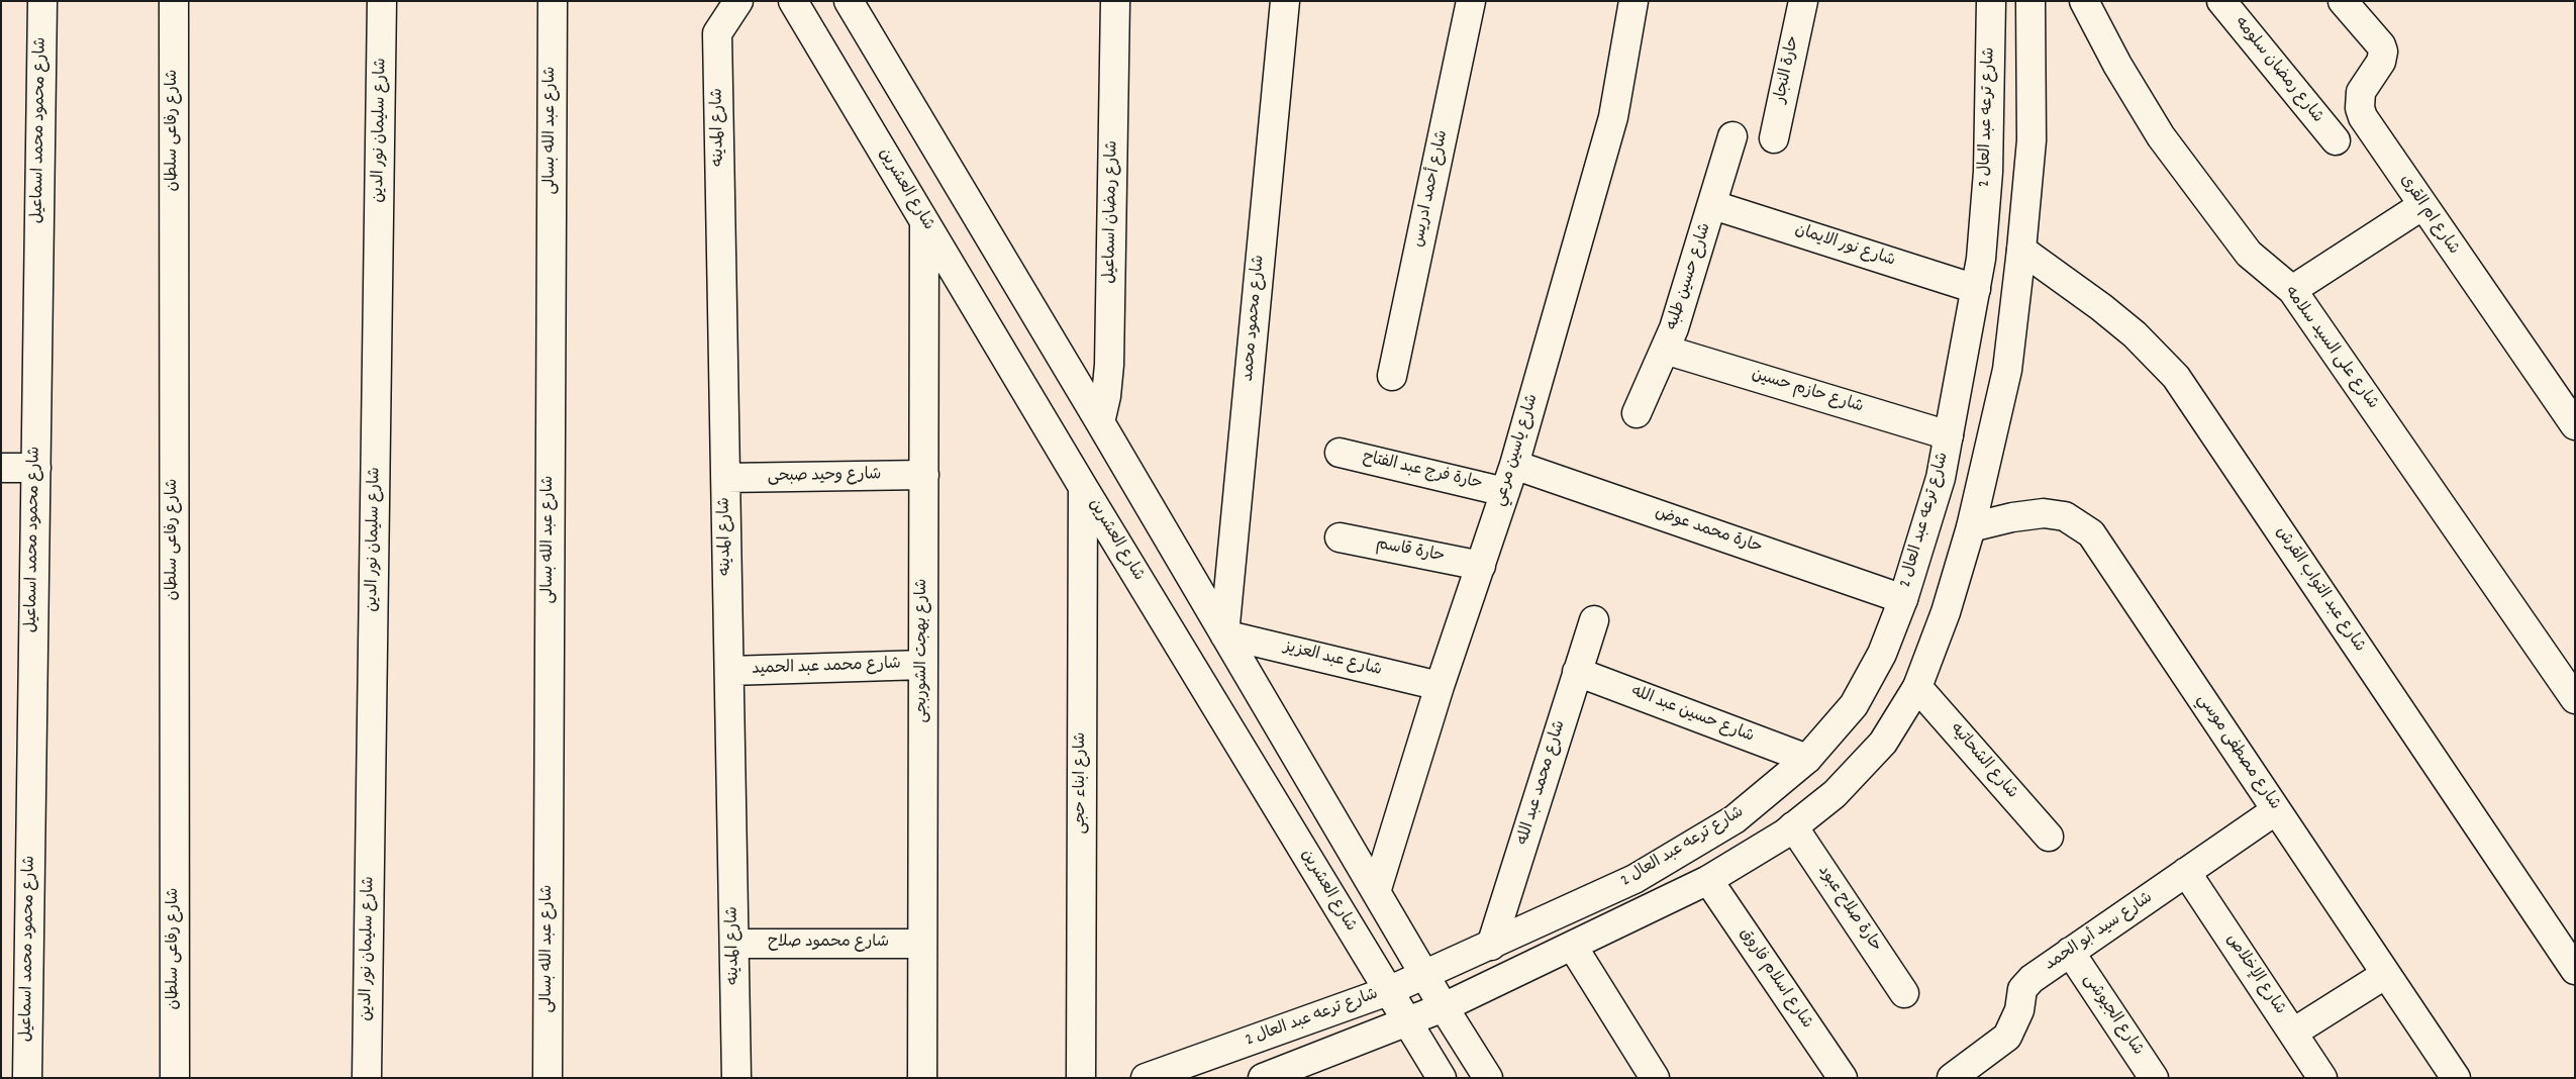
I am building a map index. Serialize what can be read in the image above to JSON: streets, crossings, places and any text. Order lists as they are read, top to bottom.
{
  "streets": {
    "street": [
      "حارة النجار",
      "شارع رمضان سلومه",
      "شارع ترعه عبد العال 2",
      "شارع المدينه",
      "شارع محمود محمد اسماعيل",
      "شارع رفاعى سلطان",
      "شارع سليمان نور الدين",
      "شارع عبد الله بسالى",
      "شارع أحمد ادريس",
      "شارع العشرين",
      "شارع رمضان اسماعيل",
      "شارع ام القرى",
      "شارع نور الايمان",
      "شارع حسين طلبه",
      "شارع محمود محمد",
      "شارع على السيد سلامه",
      "شارع حازم حسين",
      "شارع ياسين مرعي",
      "حارة فرج عبد الفتاح",
      "شارع وحيد صبحى",
      "حارة محمد عوض",
      "حارة قاسم",
      "شارع عبد التواب القرش",
      "شارع بهجت الشوربجى",
      "شارع عبد العزيز",
      "شارع محمد عبد الحميد",
      "شارع حسين عبد الله",
      "شارع مصطفى موسي",
      "شارع الشحاتيه",
      "شارع ابناء حجى",
      "شارع محمد عبد الله",
      "حارة صلاح عبود",
      "شارع سيد أبو الحمد",
      "شارع محمود صلاح",
      "شارع الإخلاص",
      "شارع اسلام فاروق",
      "شارع الجيوشى"
    ]
  },
  "crossings": [
    ["شارع ترعه عبد العال 2", "شارع العشرين"],
    ["شارع ترعه عبد العال 2", "شارع نور الايمان"],
    ["شارع ترعه عبد العال 2", "شارع حازم حسين"],
    ["شارع ترعه عبد العال 2", "حارة محمد عوض"],
    ["شارع ترعه عبد العال 2", "شارع عبد التواب القرش"],
    ["شارع ترعه عبد العال 2", "شارع حسين عبد الله"],
    ["شارع ترعه عبد العال 2", "شارع مصطفى موسي"],
    ["شارع ترعه عبد العال 2", "شارع الشحاتيه"],
    ["شارع ترعه عبد العال 2", "شارع محمد عبد الله"],
    ["شارع ترعه عبد العال 2", "حارة صلاح عبود"],
    ["شارع ترعه عبد العال 2", "شارع اسلام فاروق"],
    ["شارع المدينه", "شارع وحيد صبحى"],
    ["شارع المدينه", "شارع محمد عبد الحميد"],
    ["شارع المدينه", "شارع محمود صلاح"],
    ["شارع العشرين", "شارع بهجت الشوربجى"],
    ["شارع العشرين", "شارع ابناء حجى"],
    ["شارع نور الايمان", "شارع حسين طلبه"],
    ["شارع حسين طلبه", "شارع حازم حسين"],
    ["شارع محمود محمد", "شارع عبد العزيز"],
    ["شارع ياسين مرعي", "حارة فرج عبد الفتاح"],
    ["شارع ياسين مرعي", "حارة محمد عوض"],
    ["شارع ياسين مرعي", "حارة قاسم"],
    ["شارع ياسين مرعي", "شارع عبد العزيز"],
    ["شارع وحيد صبحى", "شارع بهجت الشوربجى"],
    ["شارع بهجت الشوربجى", "شارع محمد عبد الحميد"],
    ["شارع بهجت الشوربجى", "شارع محمود صلاح"],
    ["شارع حسين عبد الله", "شارع محمد عبد الله"],
    ["شارع مصطفى موسي", "شارع سيد أبو الحمد"],
    ["شارع سيد أبو الحمد", "شارع الإخلاص"],
    ["شارع سيد أبو الحمد", "شارع الجيوشى"]
  ]
}
